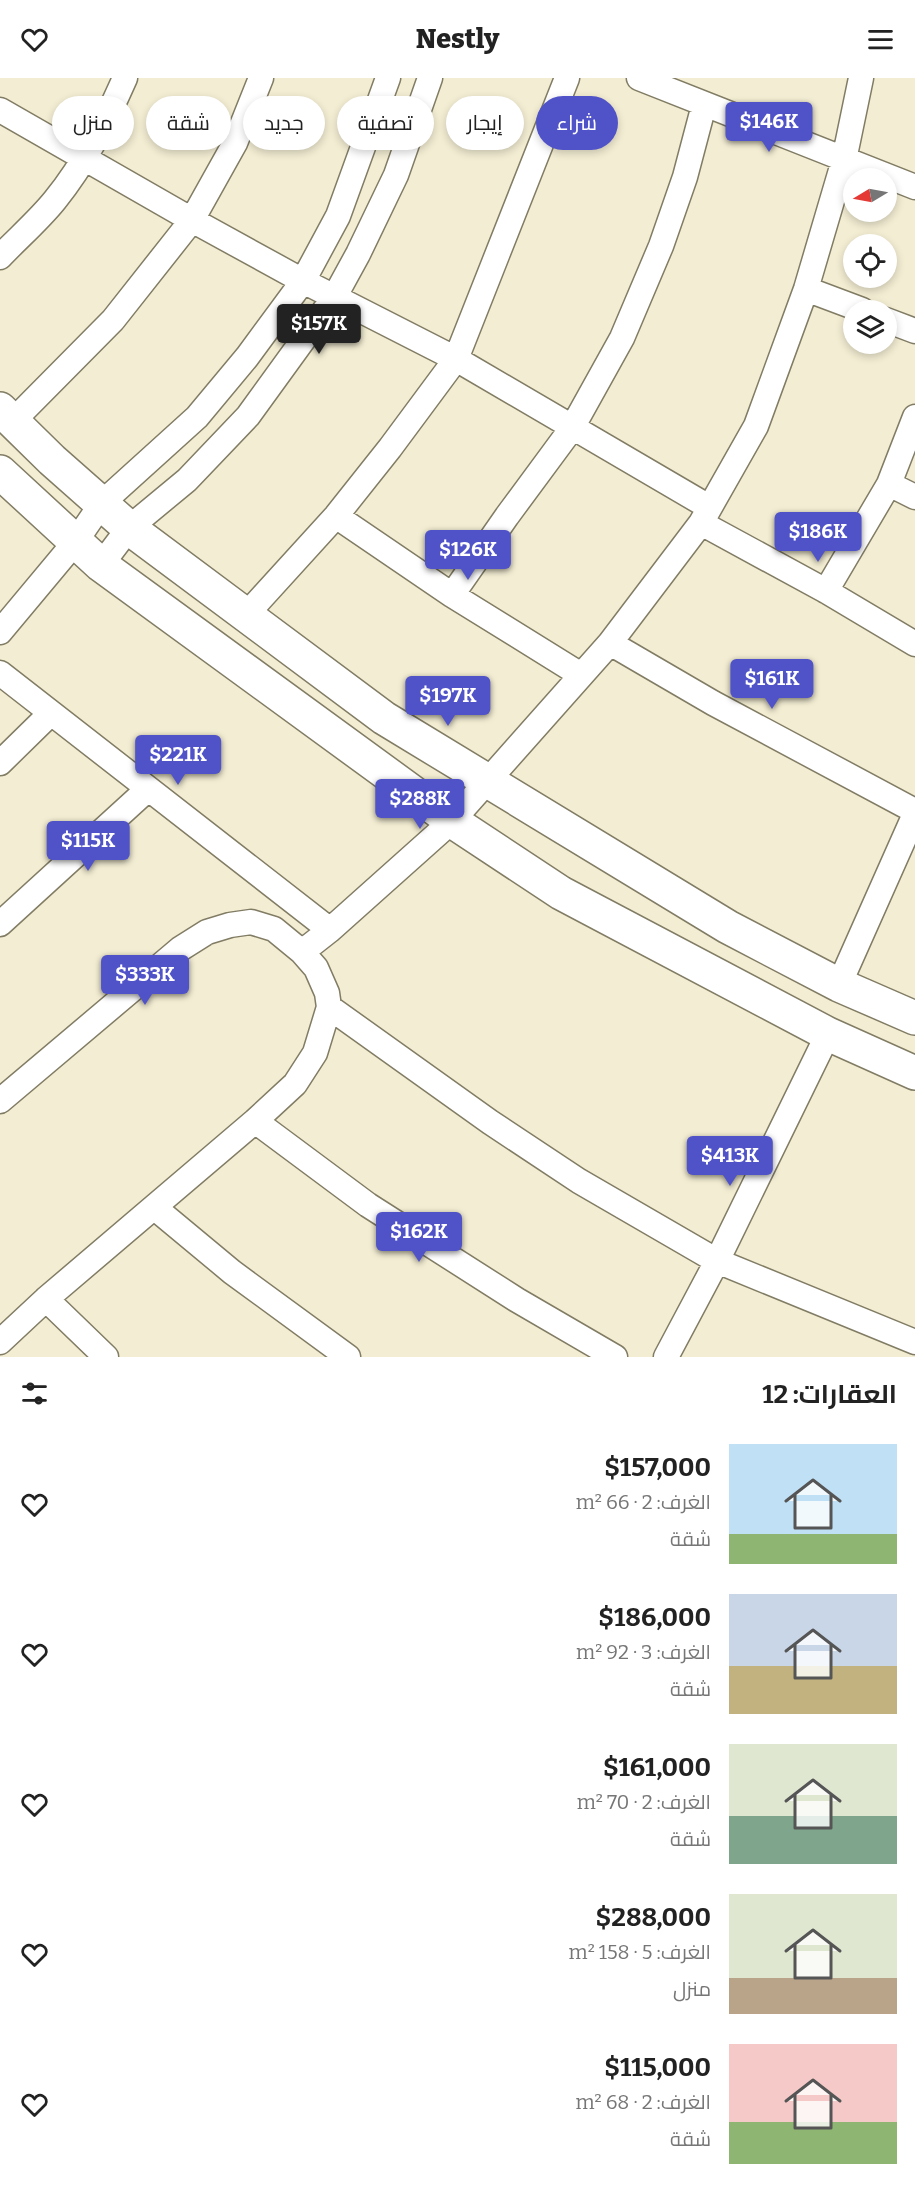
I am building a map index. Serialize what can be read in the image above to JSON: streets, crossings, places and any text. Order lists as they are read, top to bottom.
{
  "north": "left",
  "page": {
    "header": "Nestly",
    "chip": [
      "شراء",
      "إيجار",
      "تصفية",
      "جديد",
      "شقة",
      "منزل"
    ],
    "price": [
      "$146K",
      "$157K",
      "$186K",
      "$126K",
      "$161K",
      "$197K",
      "$221K",
      "$288K",
      "$115K",
      "$333K",
      "$413K",
      "$162K"
    ],
    "heading": "العقارات: 12",
    "list": [
      {
        "name": "$157,000",
        "note": "الغرف: 2 · 66 m² · شقة"
      },
      {
        "name": "$186,000",
        "note": "الغرف: 3 · 92 m² · شقة"
      },
      {
        "name": "$161,000",
        "note": "الغرف: 2 · 70 m² · شقة"
      },
      {
        "name": "$288,000",
        "note": "الغرف: 5 · 158 m² · منزل"
      },
      {
        "name": "$115,000",
        "note": "الغرف: 2 · 68 m² · شقة"
      }
    ]
  }
}
